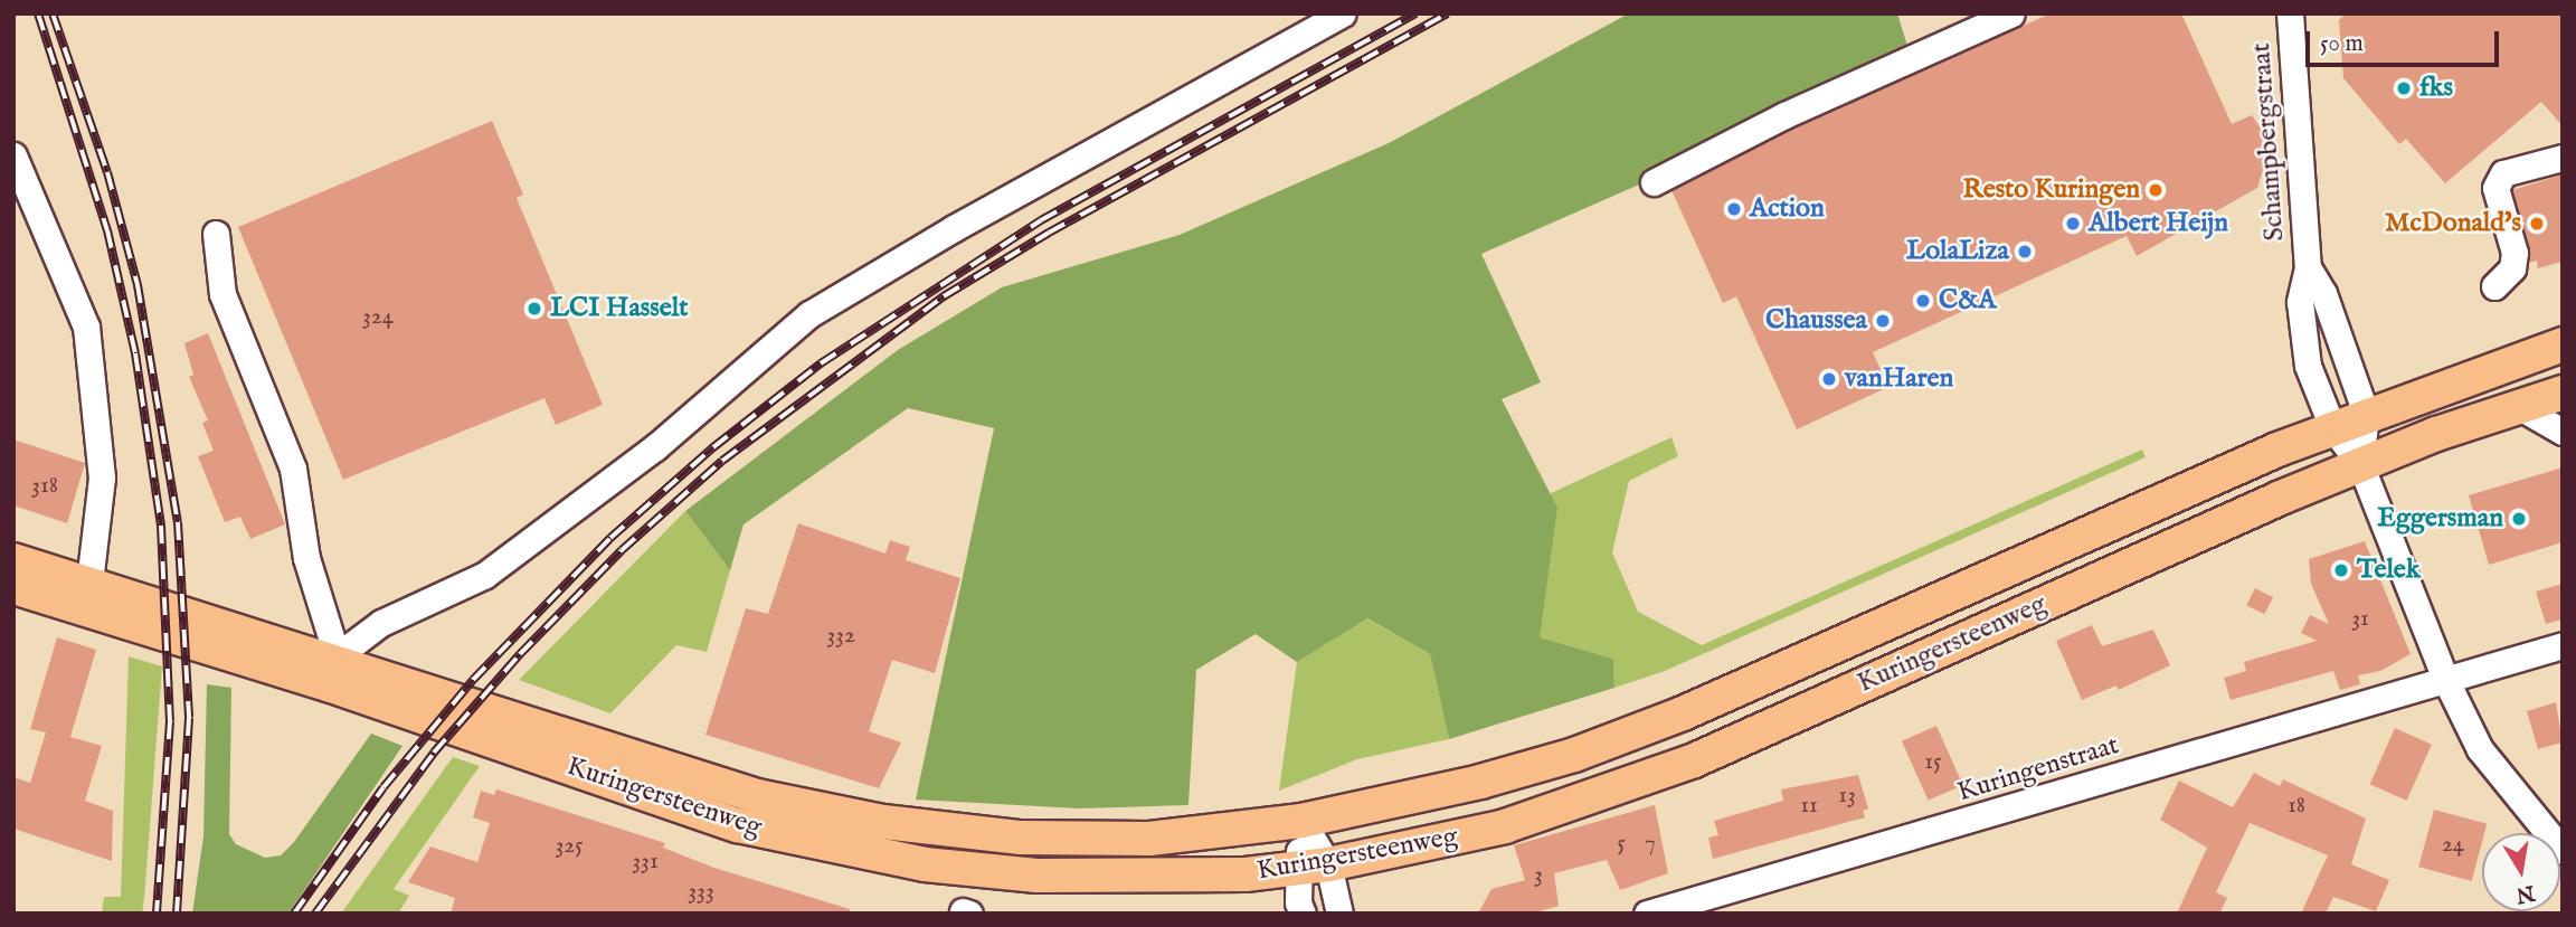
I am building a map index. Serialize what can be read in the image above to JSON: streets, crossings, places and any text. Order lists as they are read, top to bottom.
{
  "streets": {
    "main road": ["Kuringersteenweg"],
    "street": ["Schampbergstraat", "Kuringenstraat"]
  },
  "crossings": [
    ["Schampbergstraat", "Kuringersteenweg"]
  ],
  "places": [
    "fks",
    "Resto Kuringen",
    "Action",
    "Albert Heijn",
    "McDonald's",
    "LolaLiza",
    "C&A",
    "LCI Hasselt",
    "Chaussea",
    "vanHaren",
    "Eggersman",
    "Telek"
  ],
  "house_numbers": [
    "324",
    "318",
    "31",
    "332",
    "15",
    "13",
    "11",
    "18",
    "5",
    "7",
    "24",
    "325",
    "331",
    "3",
    "333"
  ],
  "scale_bar": "50 m",
  "north": "bottom"
}
